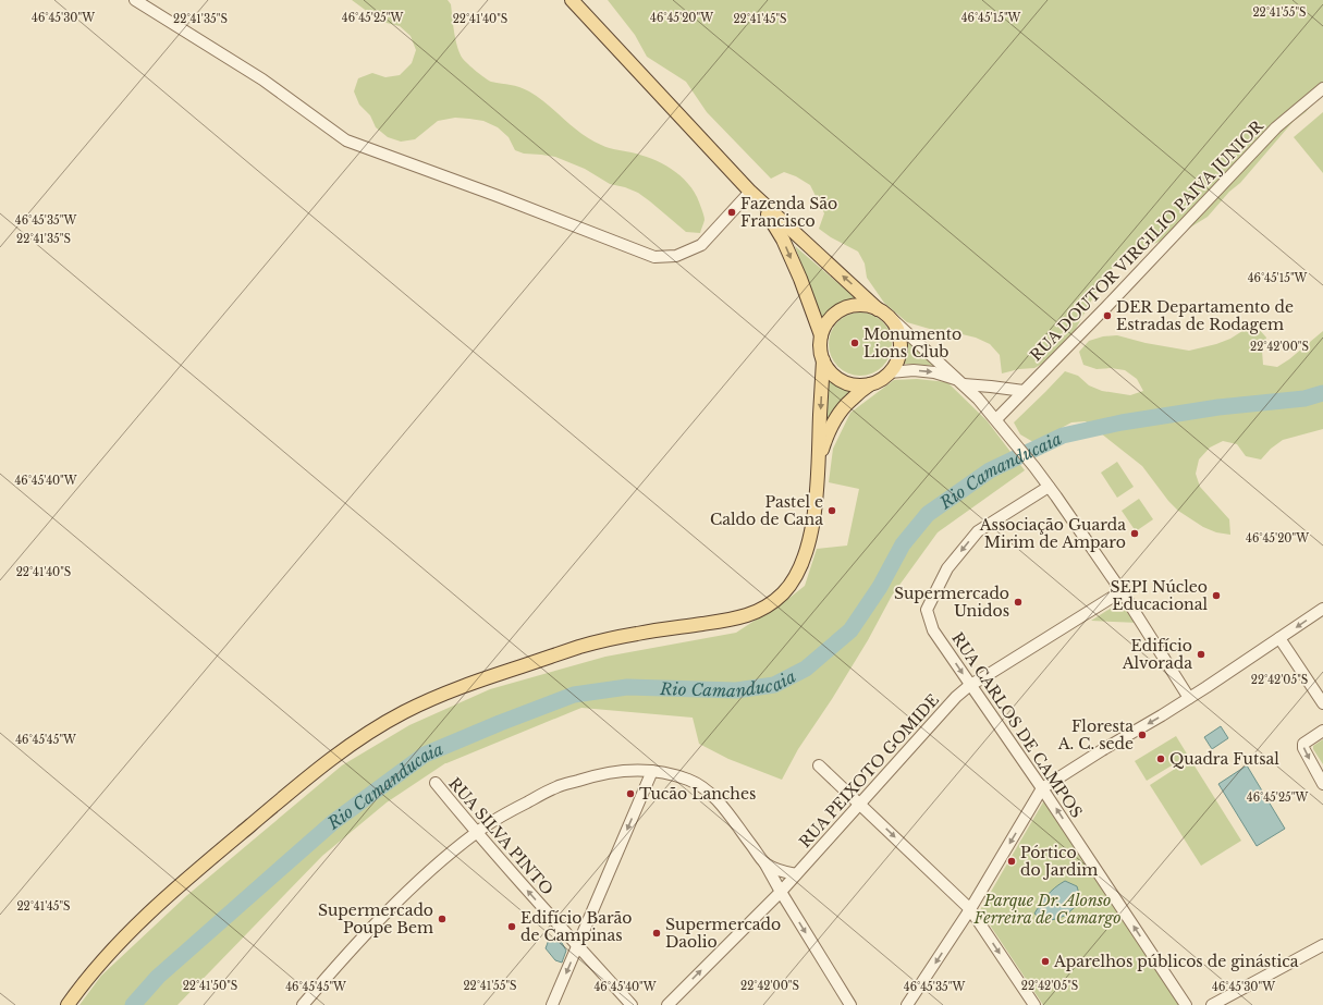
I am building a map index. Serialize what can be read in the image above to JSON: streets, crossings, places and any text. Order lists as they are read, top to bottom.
{
  "streets": {
    "street": [
      "RUA DOUTOR VIRGILIO PAIVA JUNIOR",
      "RUA CARLOS DE CAMPOS",
      "RUA PEIXOTO GOMIDE",
      "RUA SILVA PINTO"
    ]
  },
  "crossings": [
    ["RUA CARLOS DE CAMPOS", "RUA PEIXOTO GOMIDE"]
  ],
  "one_way": ["RUA SILVA PINTO"],
  "water": ["Rio Camanducaia"],
  "parks": ["Parque Dr. Alonso Ferreira de Camargo"],
  "places": [
    "Fazenda São Francisco",
    "DER Departamento de Estradas de Rodagem",
    "Monumento Lions Club",
    "Pastel e Caldo de Cana",
    "Associação Guarda Mirim de Amparo",
    "SEPI Núcleo Educacional",
    "Supermercado Unidos",
    "Edifício Alvorada",
    "Floresta A. C. sede",
    "Quadra Futsal",
    "Tucão Lanches",
    "Pórtico do Jardim",
    "Supermercado Poupe Bem",
    "Edifício Barão de Campinas",
    "Supermercado Daolio",
    "Aparelhos públicos de ginástica"
  ],
  "coordinates": [
    "22°41'55\"S",
    "46°45'15\"W",
    "46°45'30\"W",
    "46°45'25\"W",
    "46°45'20\"W",
    "22°41'35\"S",
    "22°41'40\"S",
    "22°41'45\"S",
    "46°45'35\"W",
    "22°42'00\"S",
    "46°45'40\"W",
    "22°42'05\"S",
    "46°45'45\"W",
    "22°41'50\"S"
  ]
}
